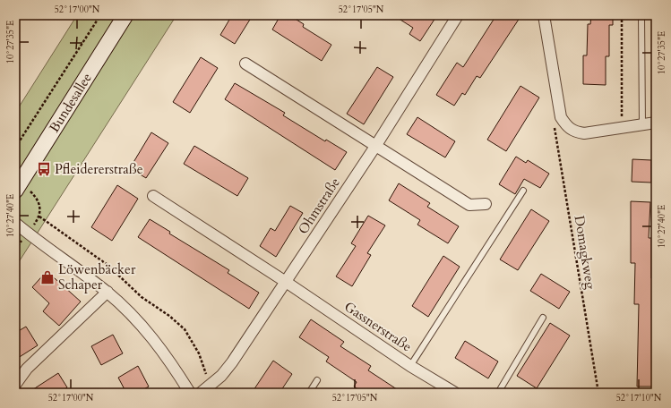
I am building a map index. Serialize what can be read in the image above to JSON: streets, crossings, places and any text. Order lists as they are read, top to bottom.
{
  "streets": {
    "street": ["Bundesallee", "Ohmstraße", "Gassnerstraße"],
    "path": ["Domagkweg"]
  },
  "crossings": [
    ["Ohmstraße", "Gassnerstraße"]
  ],
  "places": {
    "bus stop": ["Pfleidererstraße"],
    "shop": ["Löwenbäcker Schaper"]
  },
  "coordinates": [
    "52°17'00\"N",
    "52°17'05\"N",
    "10°27'35\"E",
    "10°27'40\"E",
    "52°17'10\"N"
  ]
}
